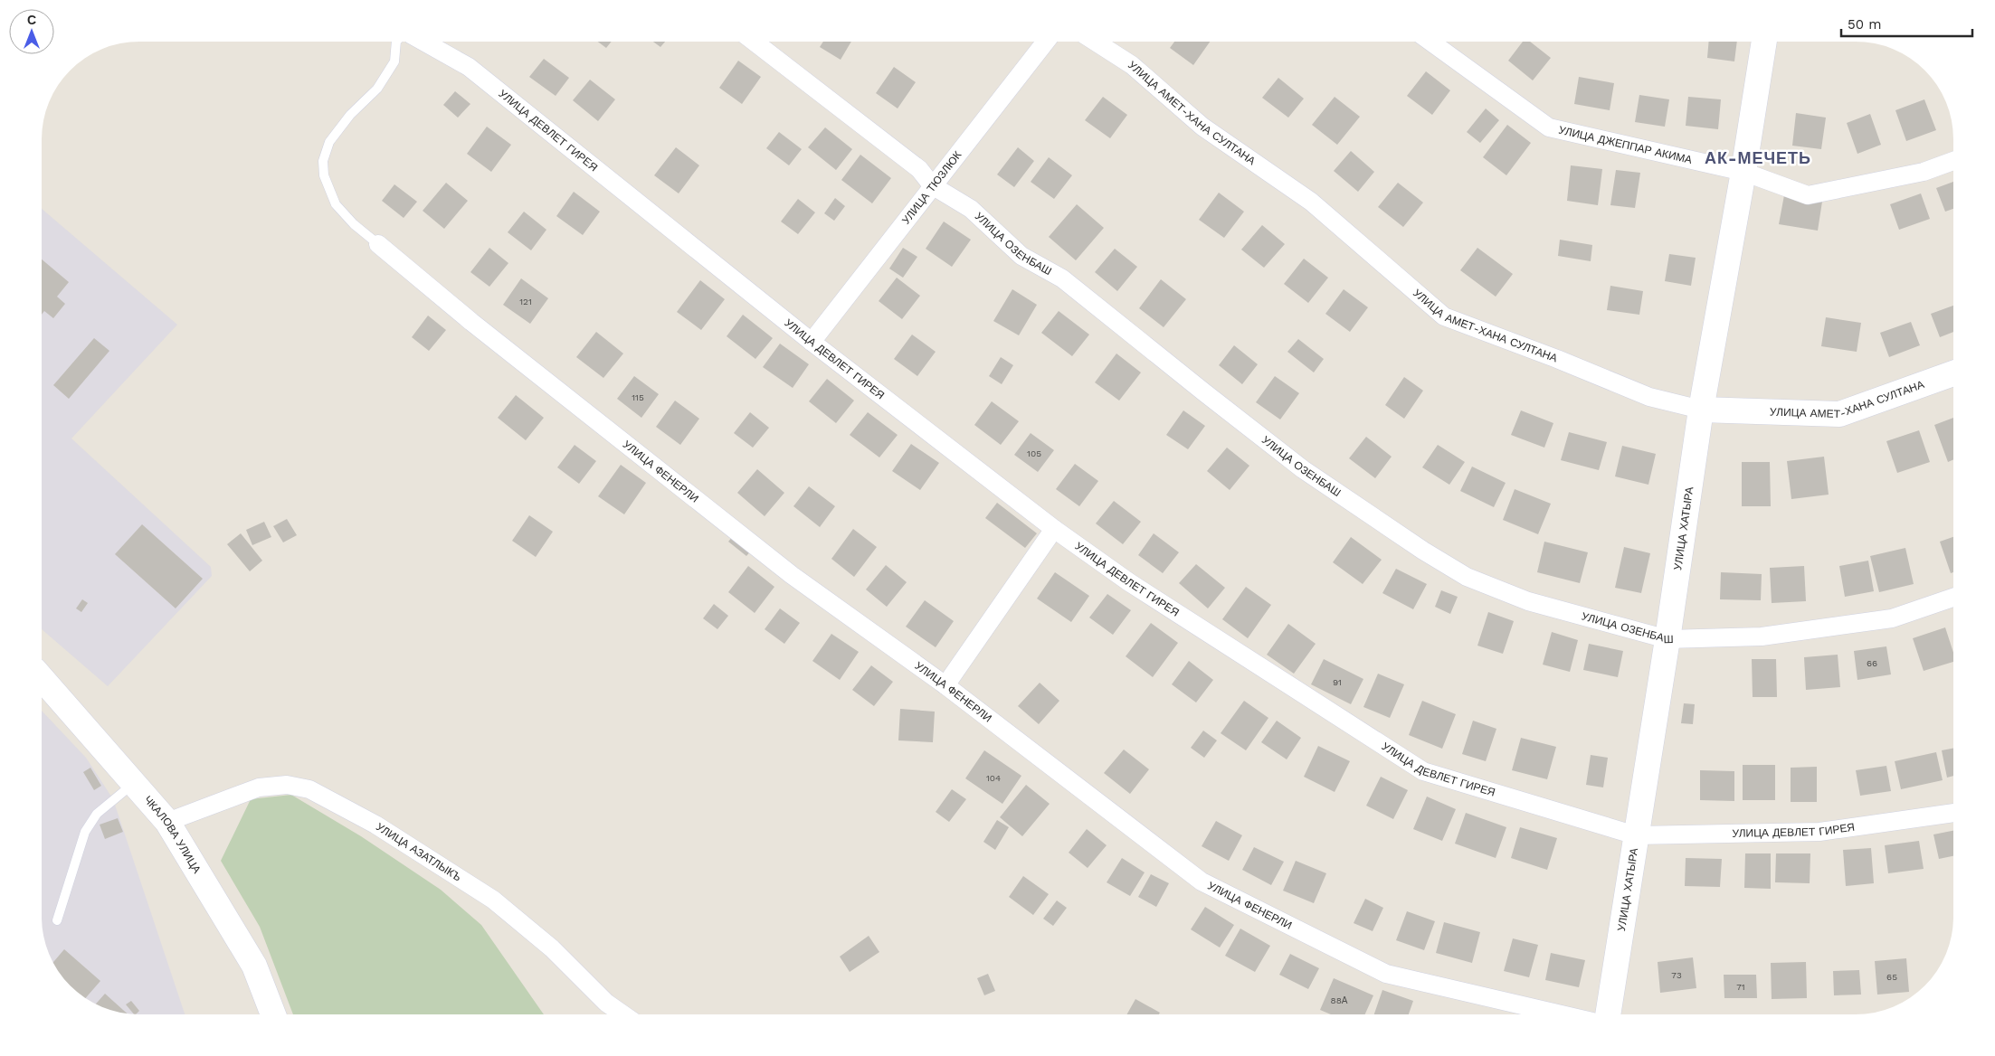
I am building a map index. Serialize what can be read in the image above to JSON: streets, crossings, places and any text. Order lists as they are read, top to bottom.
{
  "streets": {
    "street": [
      "УЛИЦА АМЕТ-ХАНА СУЛТАНА",
      "УЛИЦА ДЕВЛЕТ ГИРЕЯ",
      "УЛИЦА ДЖЕППАР АКИМА",
      "УЛИЦА ТЮЗЛЮК",
      "УЛИЦА ОЗЕНБАШ",
      "УЛИЦА ФЕНЕРЛИ",
      "УЛИЦА ХАТЫРА",
      "ЧКАЛОВА УЛИЦА",
      "УЛИЦА АЗАТЛЫКЪ"
    ]
  },
  "crossings": [
    ["УЛИЦА АМЕТ-ХАНА СУЛТАНА", "УЛИЦА ХАТЫРА"],
    ["УЛИЦА ДЕВЛЕТ ГИРЕЯ", "УЛИЦА ТЮЗЛЮК"],
    ["УЛИЦА ДЕВЛЕТ ГИРЕЯ", "УЛИЦА ХАТЫРА"],
    ["УЛИЦА ДЖЕППАР АКИМА", "УЛИЦА ХАТЫРА"],
    ["УЛИЦА ТЮЗЛЮК", "УЛИЦА ОЗЕНБАШ"],
    ["УЛИЦА ОЗЕНБАШ", "УЛИЦА ХАТЫРА"],
    ["ЧКАЛОВА УЛИЦА", "УЛИЦА АЗАТЛЫКЪ"]
  ],
  "districts": ["АК-МЕЧЕТЬ"],
  "house_numbers": [
    "121",
    "115",
    "105",
    "66",
    "91",
    "104",
    "73",
    "65",
    "71",
    "88А"
  ],
  "scale_bar": "50 m",
  "north": "top"
}
